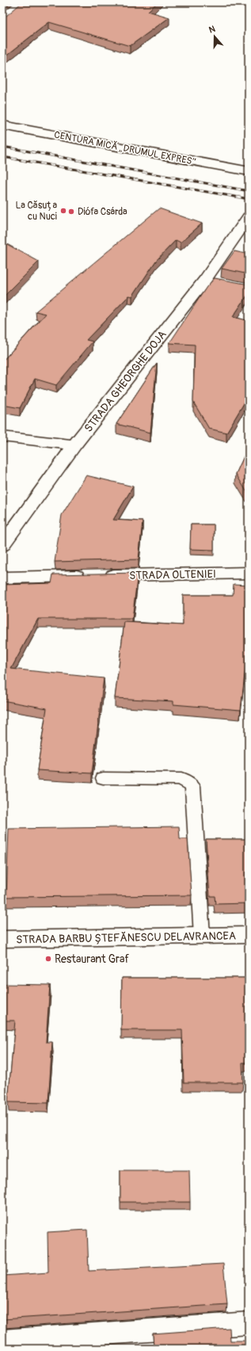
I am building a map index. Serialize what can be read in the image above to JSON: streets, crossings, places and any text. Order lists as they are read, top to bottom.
{
  "streets": {
    "street": [
      "CENTURA MICĂ „DRUMUL EXPRES”",
      "STRADA GHEORGHE DOJA",
      "STRADA OLTENIEI",
      "STRADA BARBU ȘTEFĂNESCU DELAVRANCEA"
    ]
  },
  "places": ["La Căsuța cu Nuci", "Diófa Csárda", "Restaurant Graf"],
  "north": "top"
}
